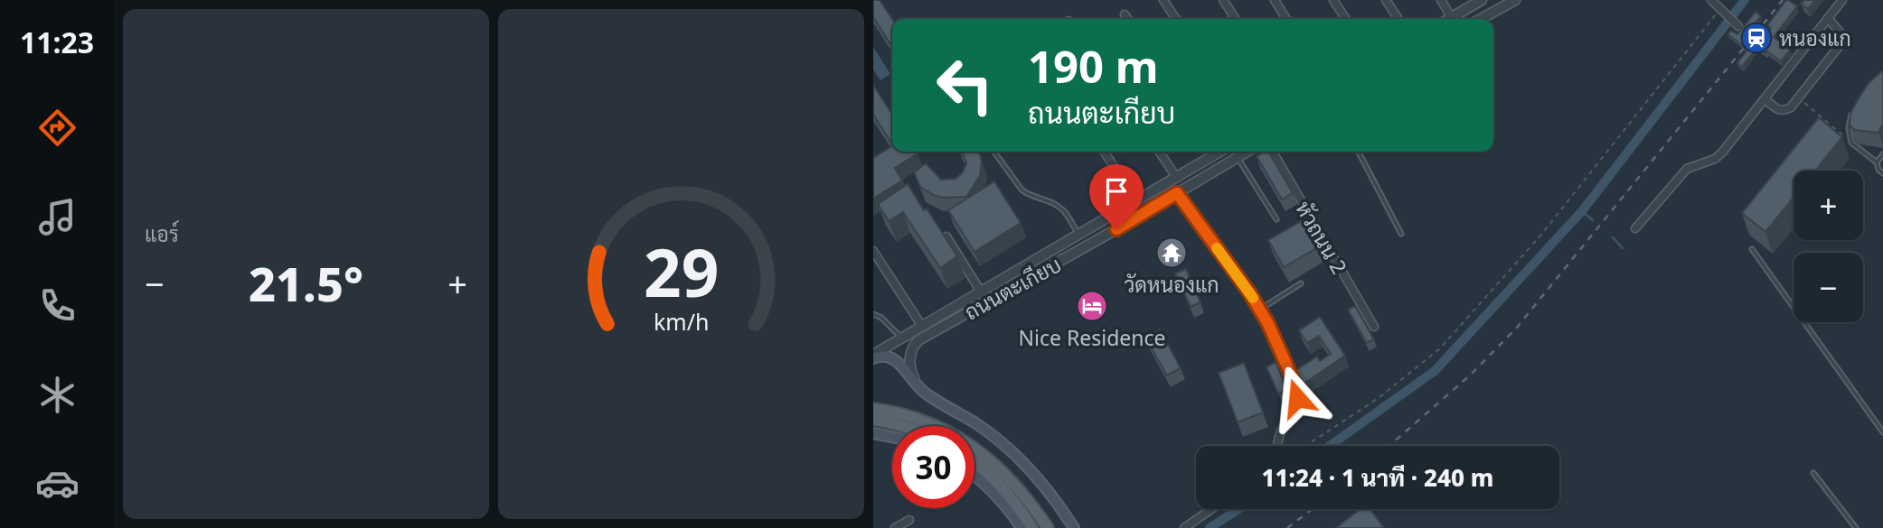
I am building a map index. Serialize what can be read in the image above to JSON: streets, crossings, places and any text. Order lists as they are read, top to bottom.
{
  "streets": {
    "street": ["หัวถนน 2", "ถนนตะเกียบ"]
  },
  "places": {
    "station": ["หนองแก"],
    "temple": ["วัดหนองแก"],
    "hotel": ["Nice Residence"]
  },
  "page": {
    "tabs": "11:23",
    "tile": "แอร์",
    "turn": ["190 m", "ถนนตะเกียบ"],
    "map_buttons": ["+", "−"],
    "heat": ["−", "21.5°", "+"],
    "limit": "30",
    "trip": "11:24 · 1 นาที · 240 m",
    "gauge": ["29", "km/h"]
  }
}
